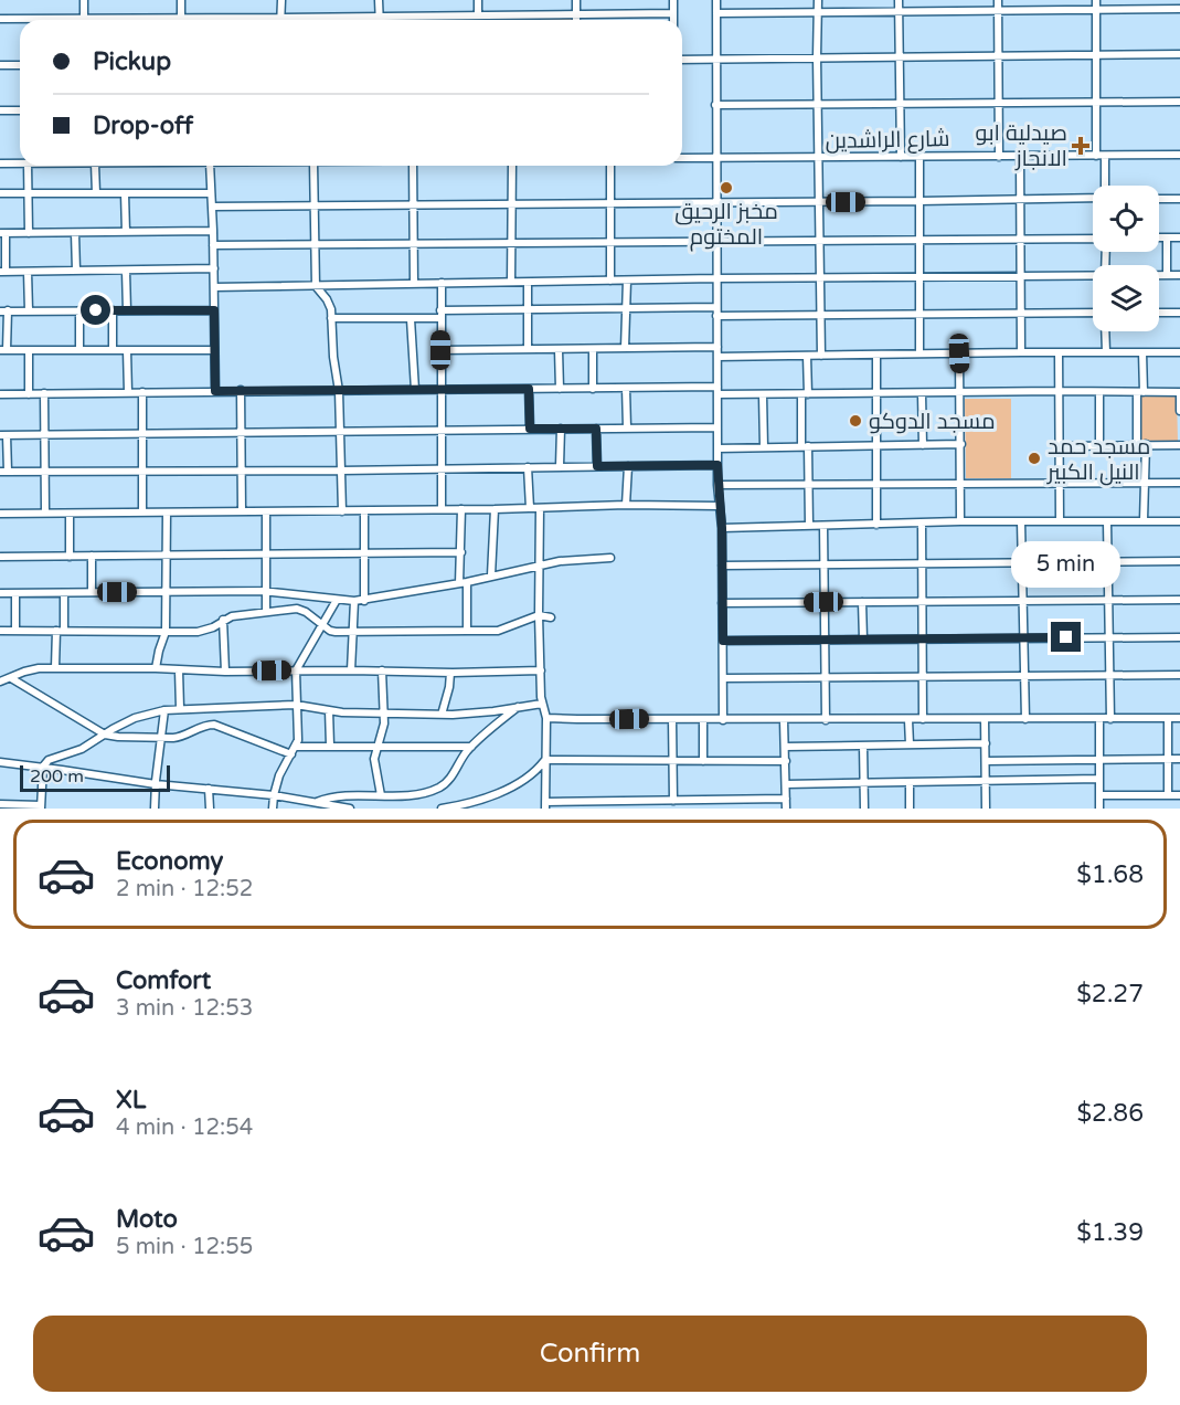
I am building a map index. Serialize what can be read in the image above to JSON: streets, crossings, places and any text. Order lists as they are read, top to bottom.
{
  "streets": {
    "street": ["شارع الراشدين"]
  },
  "places": {
    "health": ["صيدلية ابو الانجاز"],
    "other": ["مخبز الرحيق المختوم", "مسجد الدوكو", "مسجد حمد النيل الكبير"]
  },
  "scale_bar": "200 m",
  "page": {
    "banner": ["Pickup", "Drop-off"],
    "bubble": "5 min",
    "scale": "200 m",
    "list": [
      {
        "name": "Economy",
        "note": "2 min · 12:52",
        "value": "$1.68"
      },
      {
        "name": "Comfort",
        "note": "3 min · 12:53",
        "value": "$2.27"
      },
      {
        "name": "XL",
        "note": "4 min · 12:54",
        "value": "$2.86"
      },
      {
        "name": "Moto",
        "note": "5 min · 12:55",
        "value": "$1.39"
      }
    ],
    "buttons": "Confirm"
  }
}
